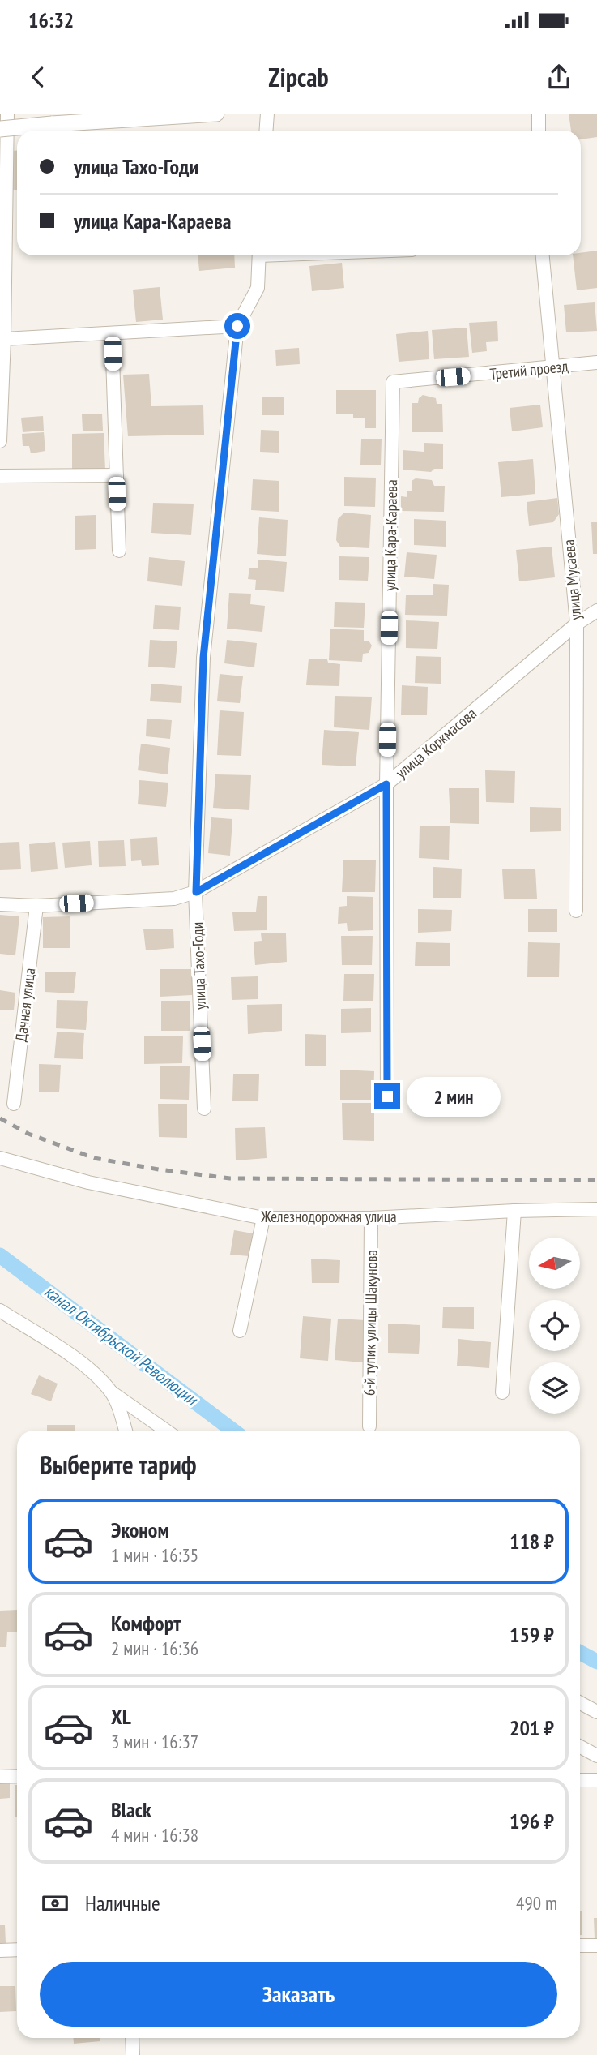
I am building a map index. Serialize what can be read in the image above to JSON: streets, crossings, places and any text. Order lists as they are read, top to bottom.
{
  "streets": {
    "street": [
      "Третий проезд",
      "улица Кара-Караева",
      "улица Мусаева",
      "улица Коркмасова",
      "улица Тахо-Годи",
      "Дачная улица",
      "Железнодорожная улица",
      "6-й тупик улицы Шакунова"
    ]
  },
  "crossings": [
    ["Третий проезд", "улица Кара-Караева"],
    ["Третий проезд", "улица Мусаева"],
    ["улица Кара-Караева", "улица Коркмасова"],
    ["улица Мусаева", "улица Коркмасова"],
    ["улица Коркмасова", "улица Тахо-Годи"],
    ["улица Коркмасова", "Дачная улица"],
    ["Железнодорожная улица", "6-й тупик улицы Шакунова"]
  ],
  "water": ["канал Октябрьской Революции"],
  "north": "left",
  "page": {
    "status": "16:32",
    "header": "Zipcab",
    "banner": ["улица Тахо-Годи", "улица Кара-Караева"],
    "bubble": "2 мин",
    "heading": "Выберите тариф",
    "list": [
      {
        "name": "Эконом",
        "note": "1 мин · 16:35",
        "value": "118 ₽"
      },
      {
        "name": "Комфорт",
        "note": "2 мин · 16:36",
        "value": "159 ₽"
      },
      {
        "name": "XL",
        "note": "3 мин · 16:37",
        "value": "201 ₽"
      },
      {
        "name": "Black",
        "note": "4 мин · 16:38",
        "value": "196 ₽"
      }
    ],
    "pay": ["Наличные", "490 m"],
    "buttons": "Заказать"
  }
}
